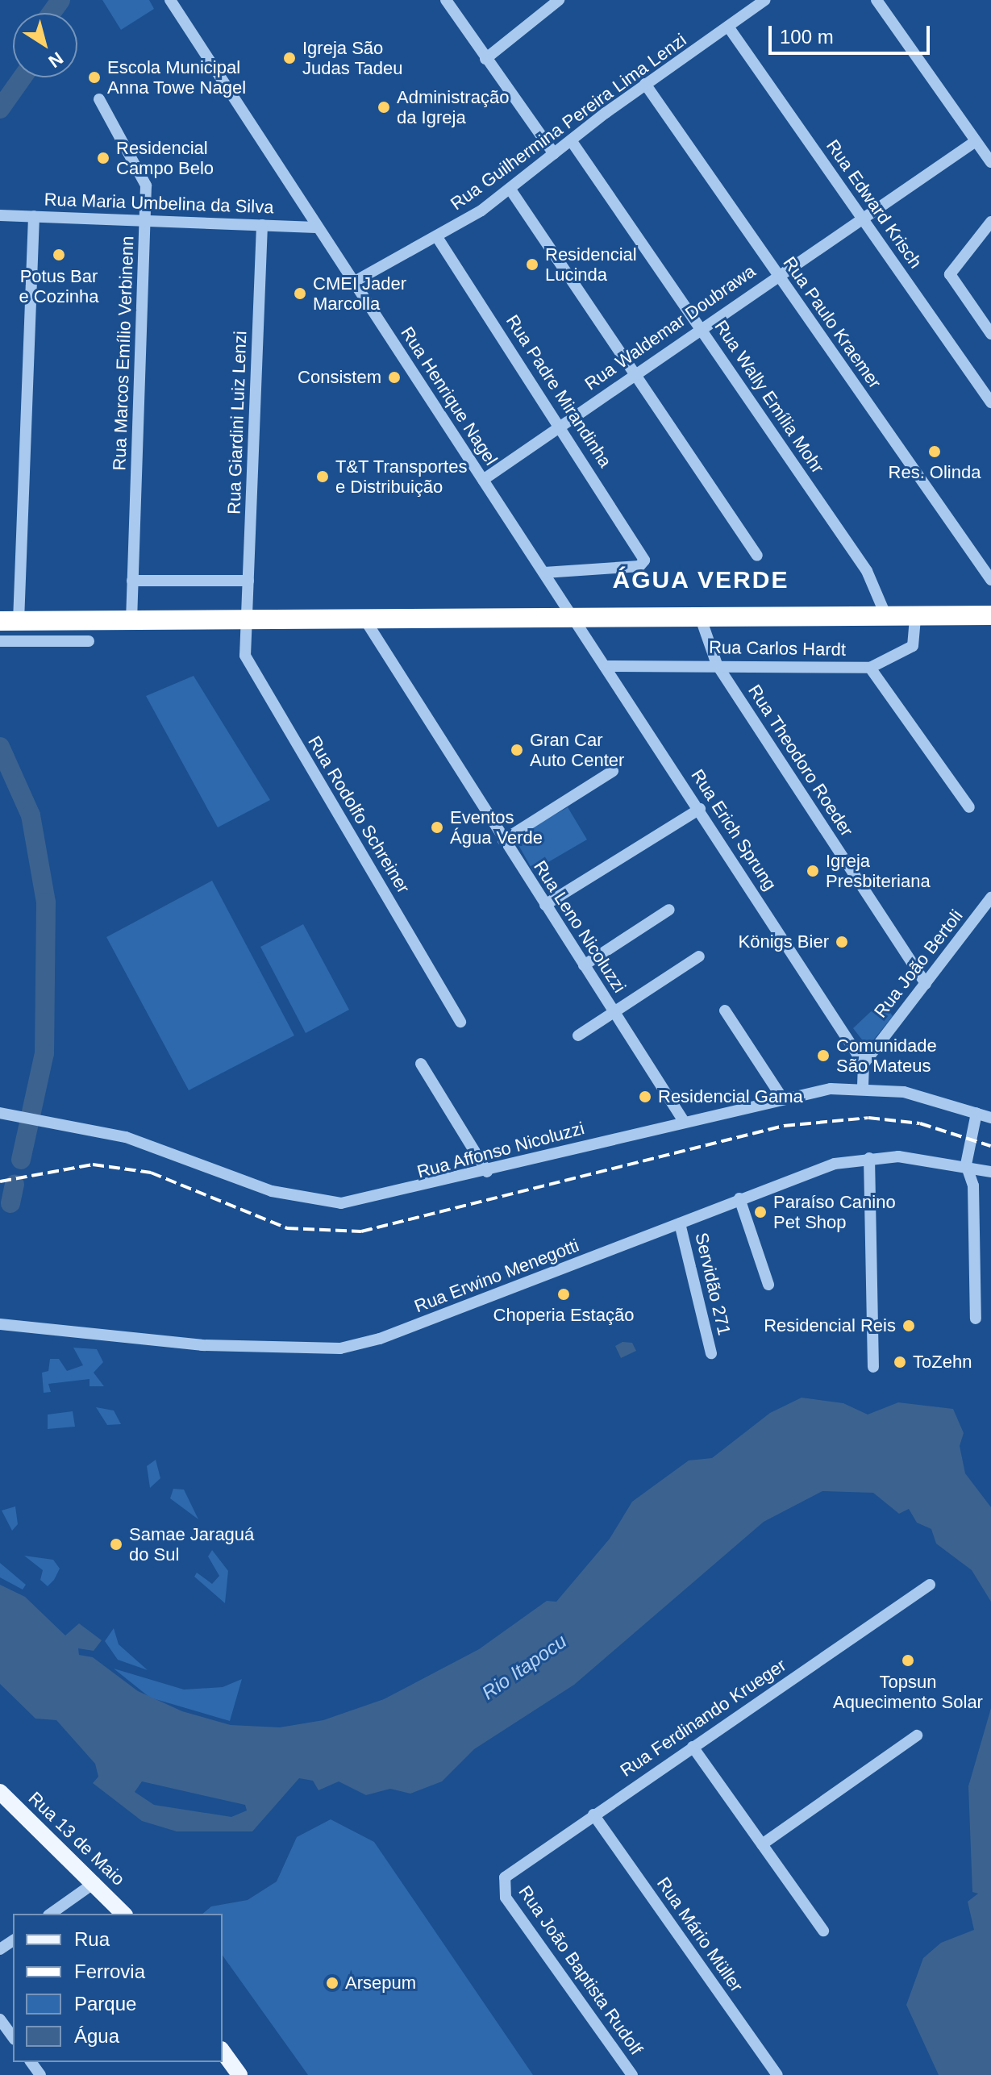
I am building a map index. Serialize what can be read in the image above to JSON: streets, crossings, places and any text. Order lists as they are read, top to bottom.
{
  "streets": {
    "main road": ["Rua 13 de Maio"],
    "street": [
      "Rua Guilhermina Pereira Lima Lenzi",
      "Rua Maria Umbelina da Silva",
      "Rua Edward Krisch",
      "Rua Paulo Kraemer",
      "Rua Waldemar Doubrawa",
      "Rua Marcos Emílio Verbinenn",
      "Rua Padre Mirandinha",
      "Rua Henrique Nagel",
      "Rua Wally Emília Mohr",
      "Rua Giardini Luiz Lenzi",
      "Rua Carlos Hardt",
      "Rua Theodoro Roeder",
      "Rua Rodolfo Schreiner",
      "Rua Erich Sprung",
      "Rua Leno Nicoluzzi",
      "Rua João Bertoli",
      "Rua Affonso Nicoluzzi",
      "Rua Erwino Menegotti",
      "Servidão 271",
      "Rua Ferdinando Krueger",
      "Rua Mário Müller",
      "Rua João Baptista Rudolf"
    ]
  },
  "crossings": [
    ["Rua Guilhermina Pereira Lima Lenzi", "Rua Edward Krisch"],
    ["Rua Guilhermina Pereira Lima Lenzi", "Rua Paulo Kraemer"],
    ["Rua Guilhermina Pereira Lima Lenzi", "Rua Padre Mirandinha"],
    ["Rua Guilhermina Pereira Lima Lenzi", "Rua Henrique Nagel"],
    ["Rua Guilhermina Pereira Lima Lenzi", "Rua Wally Emília Mohr"],
    ["Rua Maria Umbelina da Silva", "Rua Marcos Emílio Verbinenn"],
    ["Rua Maria Umbelina da Silva", "Rua Henrique Nagel"],
    ["Rua Maria Umbelina da Silva", "Rua Giardini Luiz Lenzi"],
    ["Rua Edward Krisch", "Rua Waldemar Doubrawa"],
    ["Rua Paulo Kraemer", "Rua Waldemar Doubrawa"],
    ["Rua Waldemar Doubrawa", "Rua Padre Mirandinha"],
    ["Rua Waldemar Doubrawa", "Rua Henrique Nagel"],
    ["Rua Waldemar Doubrawa", "Rua Wally Emília Mohr"],
    ["Rua Padre Mirandinha", "Rua Henrique Nagel"],
    ["Rua Henrique Nagel", "Rua Erich Sprung"],
    ["Rua Giardini Luiz Lenzi", "Rua Rodolfo Schreiner"],
    ["Rua Carlos Hardt", "Rua Theodoro Roeder"],
    ["Rua Carlos Hardt", "Rua Erich Sprung"],
    ["Rua Theodoro Roeder", "Rua João Bertoli"],
    ["Rua Erich Sprung", "Rua João Bertoli"],
    ["Rua Leno Nicoluzzi", "Rua Affonso Nicoluzzi"],
    ["Rua Erwino Menegotti", "Servidão 271"],
    ["Rua Ferdinando Krueger", "Rua Mário Müller"],
    ["Rua Ferdinando Krueger", "Rua João Baptista Rudolf"]
  ],
  "districts": ["ÁGUA VERDE"],
  "water": ["Rio Itapocu"],
  "places": [
    "Igreja São Judas Tadeu",
    "Escola Municipal Anna Towe Nagel",
    "Administração da Igreja",
    "Residencial Campo Belo",
    "Potus Bar e Cozinha",
    "Residencial Lucinda",
    "CMEI Jader Marcolla",
    "Consistem",
    "Res. Olinda",
    "T&T Transportes e Distribuição",
    "Gran Car Auto Center",
    "Eventos Água Verde",
    "Igreja Presbiteriana",
    "Königs Bier",
    "Comunidade São Mateus",
    "Residencial Gama",
    "Paraíso Canino Pet Shop",
    "Choperia Estação",
    "Residencial Reis",
    "ToZehn",
    "Samae Jaraguá do Sul",
    "Topsun Aquecimento Solar",
    "Arsepum"
  ],
  "legend": [
    "Rua",
    "Ferrovia",
    "Parque",
    "Água"
  ],
  "scale_bar": "100 m",
  "north": "bottom right"
}
